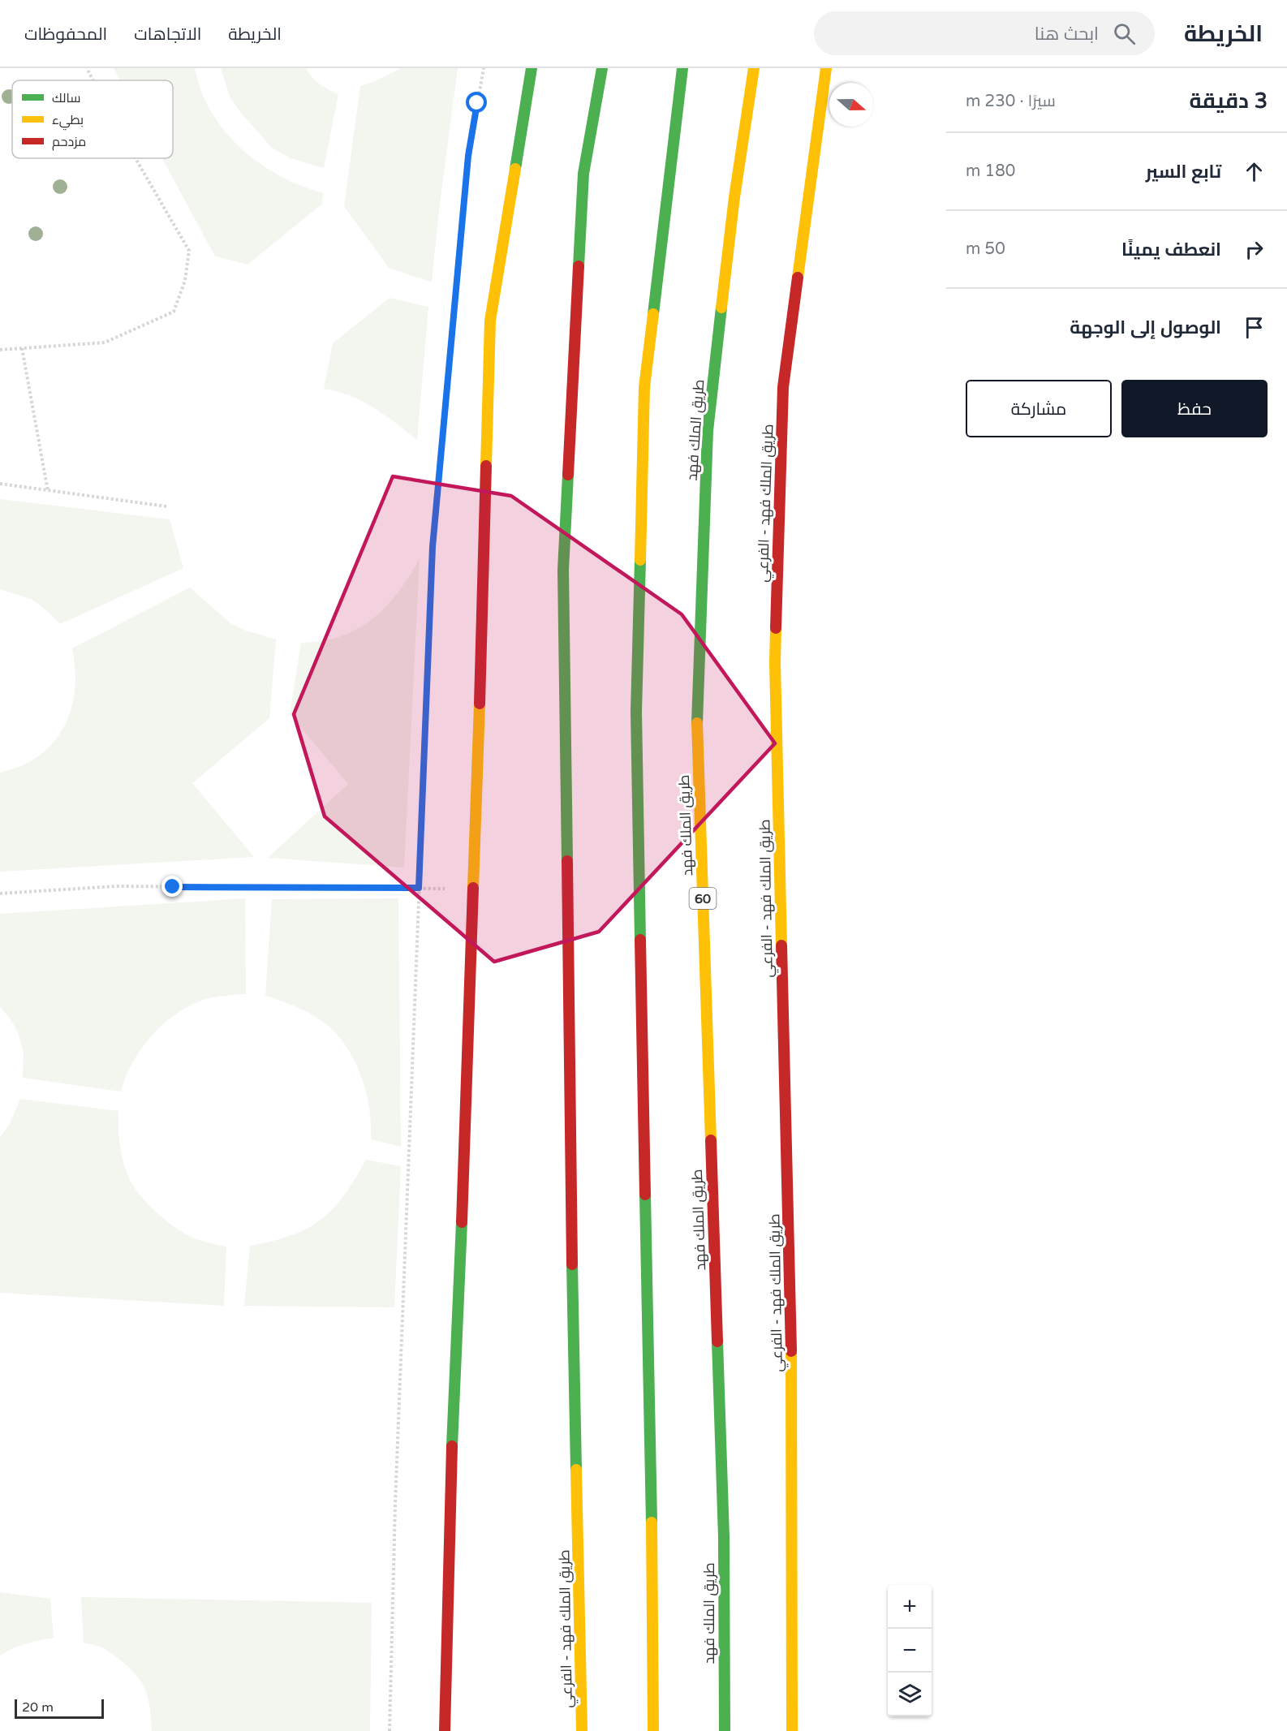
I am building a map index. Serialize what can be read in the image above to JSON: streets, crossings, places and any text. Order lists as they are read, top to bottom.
{
  "streets": {
    "main road": ["طريق الملك فهد", "طريق الملك فهد - الفرعي", "60"]
  },
  "legend": ["سالك", "بطيء", "مزدحم"],
  "scale_bar": "20 m",
  "north": "right",
  "page": {
    "header": "الخريطة",
    "search": "ابحث هنا",
    "nav": ["الخريطة", "الاتجاهات", "المحفوظات"],
    "heading": ["3 دقيقة", "سيرًا · 230 m"],
    "list": [
      ["تابع السير", "180 m"],
      ["انعطف يمينًا", "50 m"],
      "الوصول إلى الوجهة"
    ],
    "buttons": ["حفظ", "مشاركة"],
    "map_buttons": ["+", "−"],
    "scale": "20 m"
  }
}
